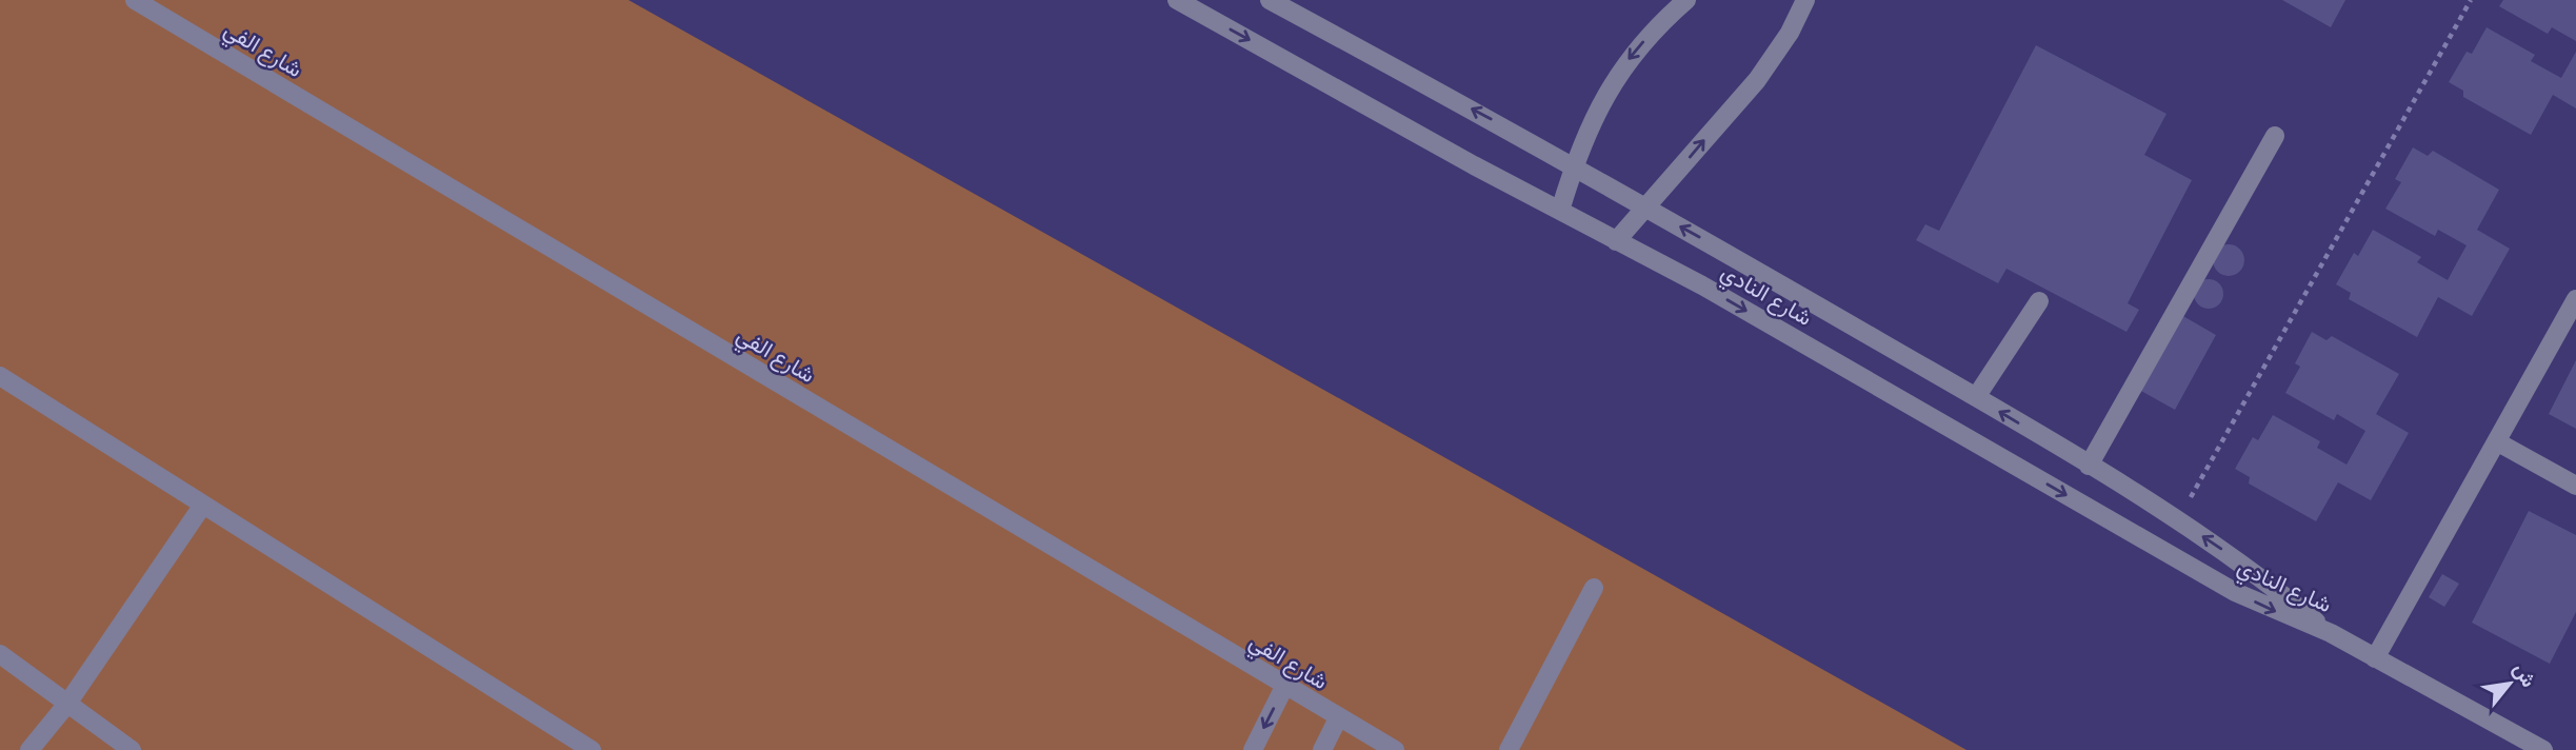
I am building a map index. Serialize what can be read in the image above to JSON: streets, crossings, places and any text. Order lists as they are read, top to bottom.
{
  "streets": {
    "street": ["شارع الفي", "شارع النادي"]
  },
  "north": "top right"
}
